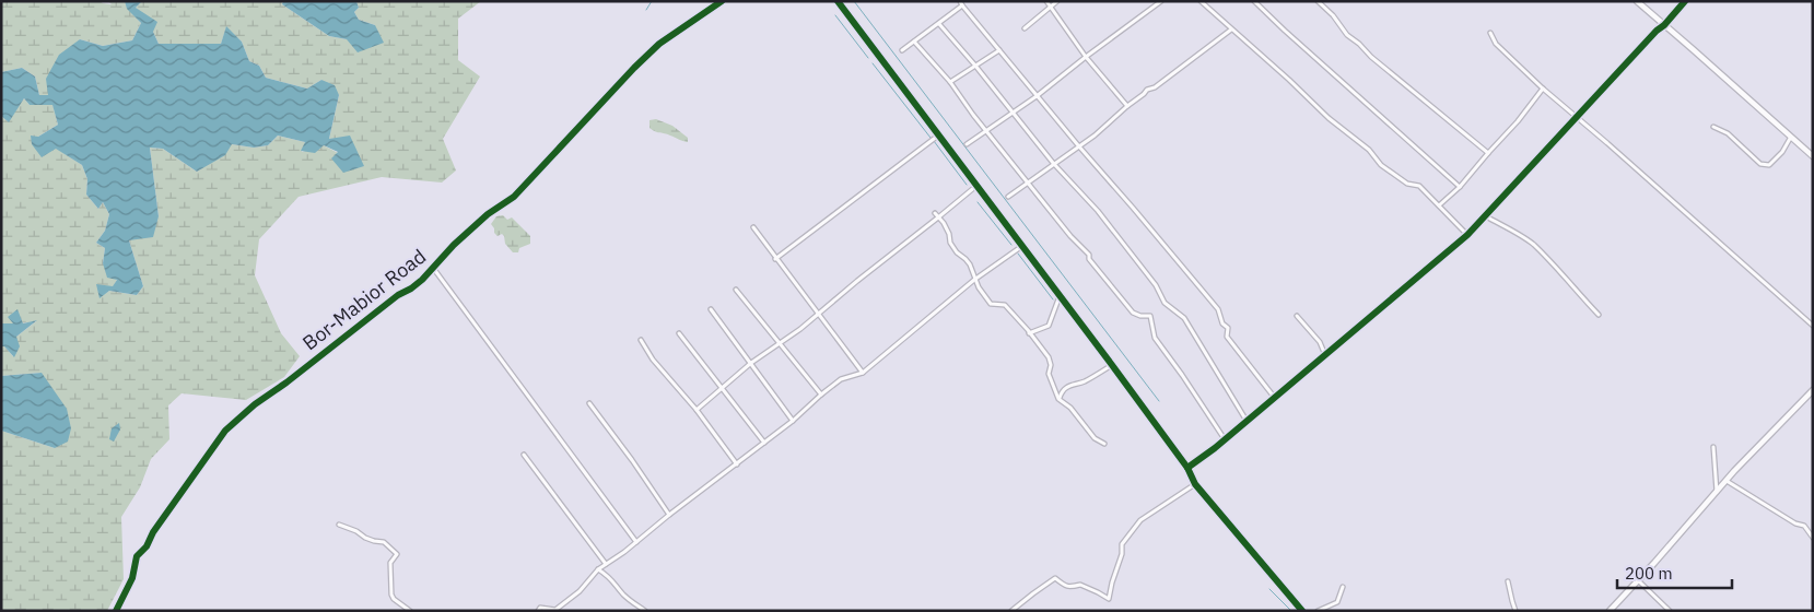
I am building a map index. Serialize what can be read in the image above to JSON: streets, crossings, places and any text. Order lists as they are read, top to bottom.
{
  "streets": {
    "street": ["Bor-Mabior Road"]
  },
  "scale_bar": "200 m"
}
